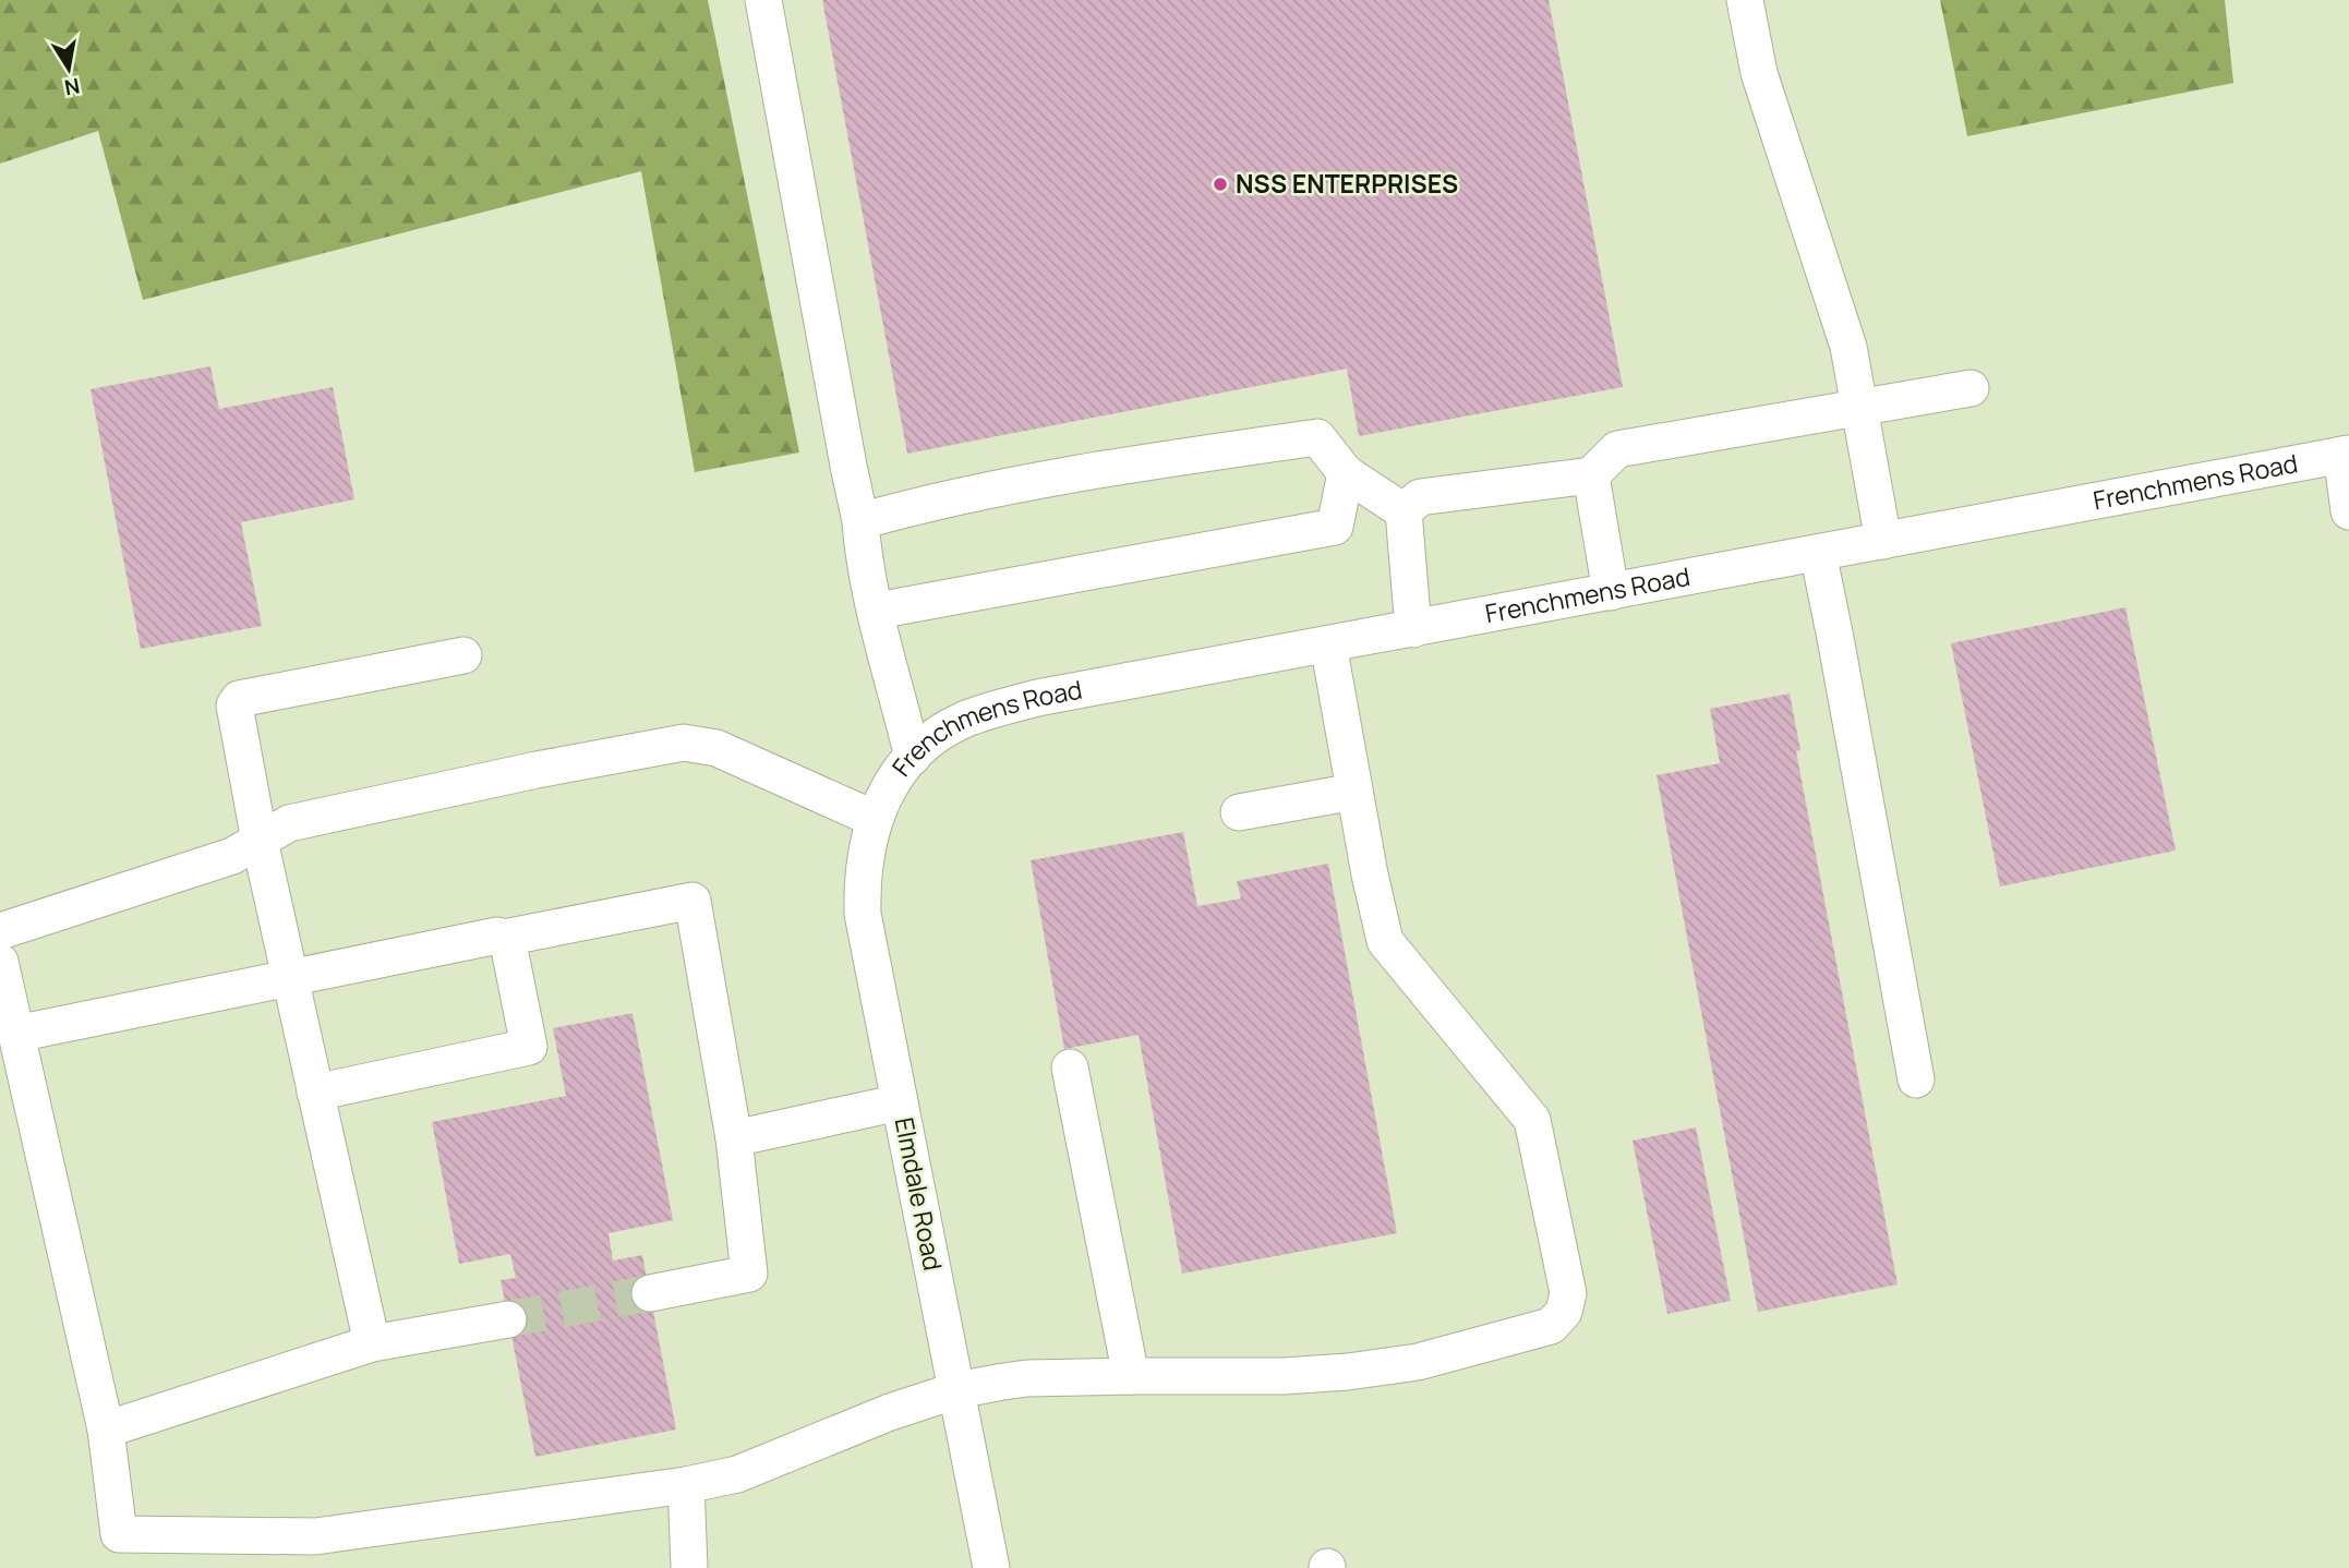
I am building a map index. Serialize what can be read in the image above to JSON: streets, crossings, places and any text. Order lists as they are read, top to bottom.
{
  "streets": {
    "street": ["Frenchmens Road", "Elmdale Road"]
  },
  "crossings": [
    ["Frenchmens Road", "Elmdale Road"]
  ],
  "places": ["NSS ENTERPRISES"],
  "north": "bottom"
}
